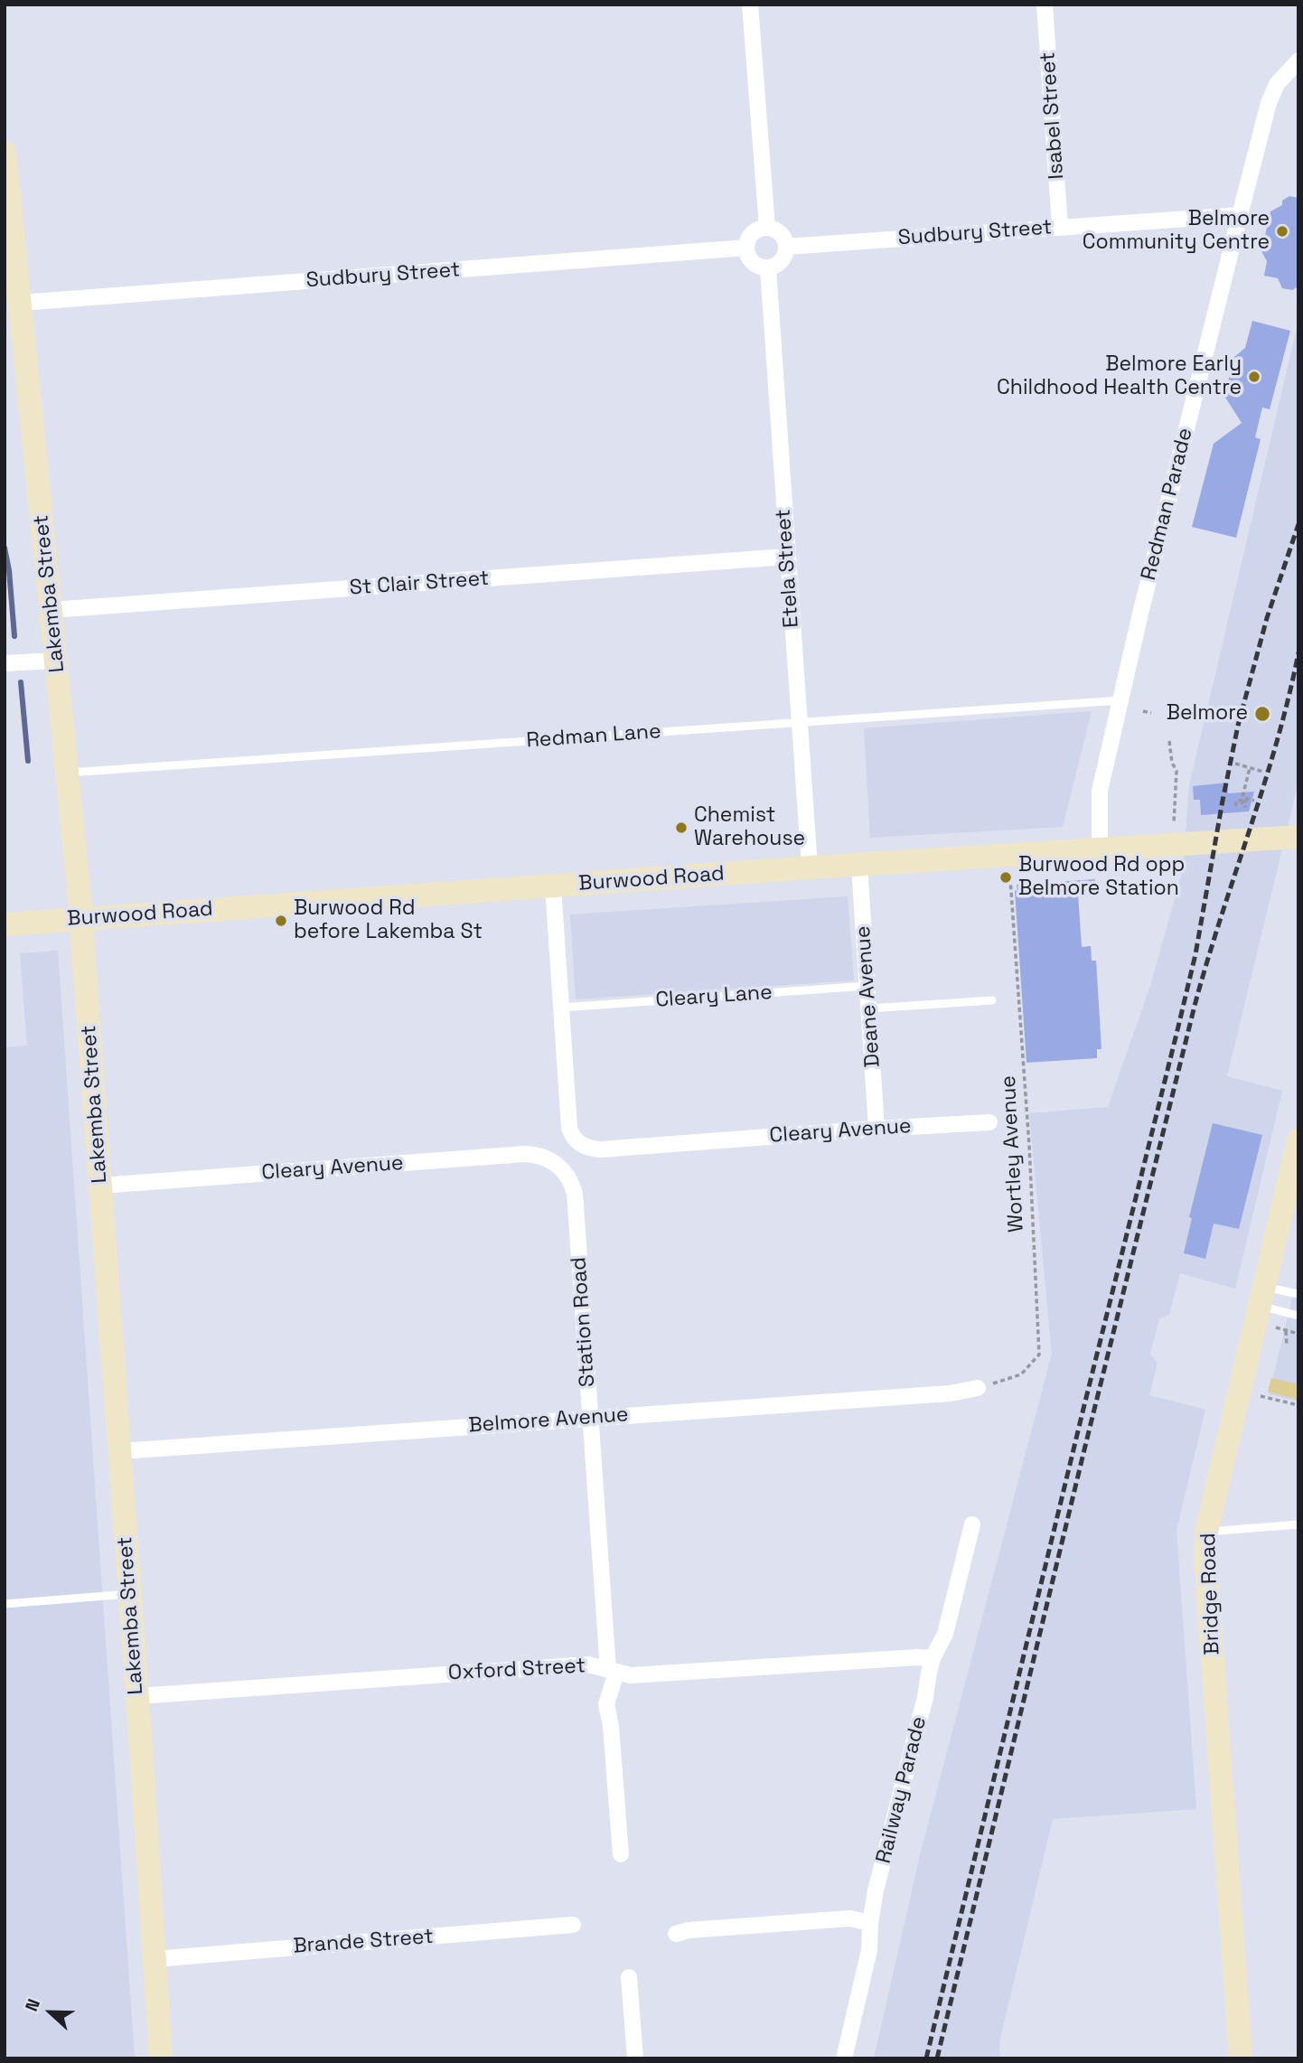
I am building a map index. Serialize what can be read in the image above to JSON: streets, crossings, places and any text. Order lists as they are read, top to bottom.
{
  "streets": {
    "main road": ["Lakemba Street", "Burwood Road", "Bridge Road"],
    "street": [
      "Isabel Street",
      "Sudbury Street",
      "Redman Parade",
      "Etela Street",
      "St Clair Street",
      "Deane Avenue",
      "Cleary Avenue",
      "Station Road",
      "Belmore Avenue",
      "Oxford Street",
      "Railway Parade",
      "Brande Street"
    ],
    "lane": ["Redman Lane", "Cleary Lane"],
    "path": ["Wortley Avenue"]
  },
  "crossings": [
    ["Isabel Street", "Sudbury Street"],
    ["Sudbury Street", "Redman Parade"],
    ["Sudbury Street", "Etela Street"],
    ["Sudbury Street", "Lakemba Street"],
    ["Redman Parade", "Redman Lane"],
    ["Redman Parade", "Burwood Road"],
    ["Etela Street", "St Clair Street"],
    ["Etela Street", "Redman Lane"],
    ["Etela Street", "Burwood Road"],
    ["St Clair Street", "Lakemba Street"],
    ["Lakemba Street", "Redman Lane"],
    ["Lakemba Street", "Burwood Road"],
    ["Lakemba Street", "Cleary Avenue"],
    ["Lakemba Street", "Belmore Avenue"],
    ["Lakemba Street", "Oxford Street"],
    ["Lakemba Street", "Brande Street"],
    ["Burwood Road", "Deane Avenue"],
    ["Cleary Lane", "Deane Avenue"],
    ["Cleary Lane", "Cleary Avenue"],
    ["Deane Avenue", "Cleary Avenue"],
    ["Cleary Avenue", "Station Road"],
    ["Wortley Avenue", "Belmore Avenue"],
    ["Station Road", "Belmore Avenue"],
    ["Station Road", "Oxford Street"],
    ["Oxford Street", "Railway Parade"]
  ],
  "places": [
    "Belmore Community Centre",
    "Belmore Early Childhood Health Centre",
    "Belmore",
    "Chemist Warehouse",
    "Burwood Rd opp Belmore Station",
    "Burwood Rd before Lakemba St"
  ],
  "north": "left"
}
